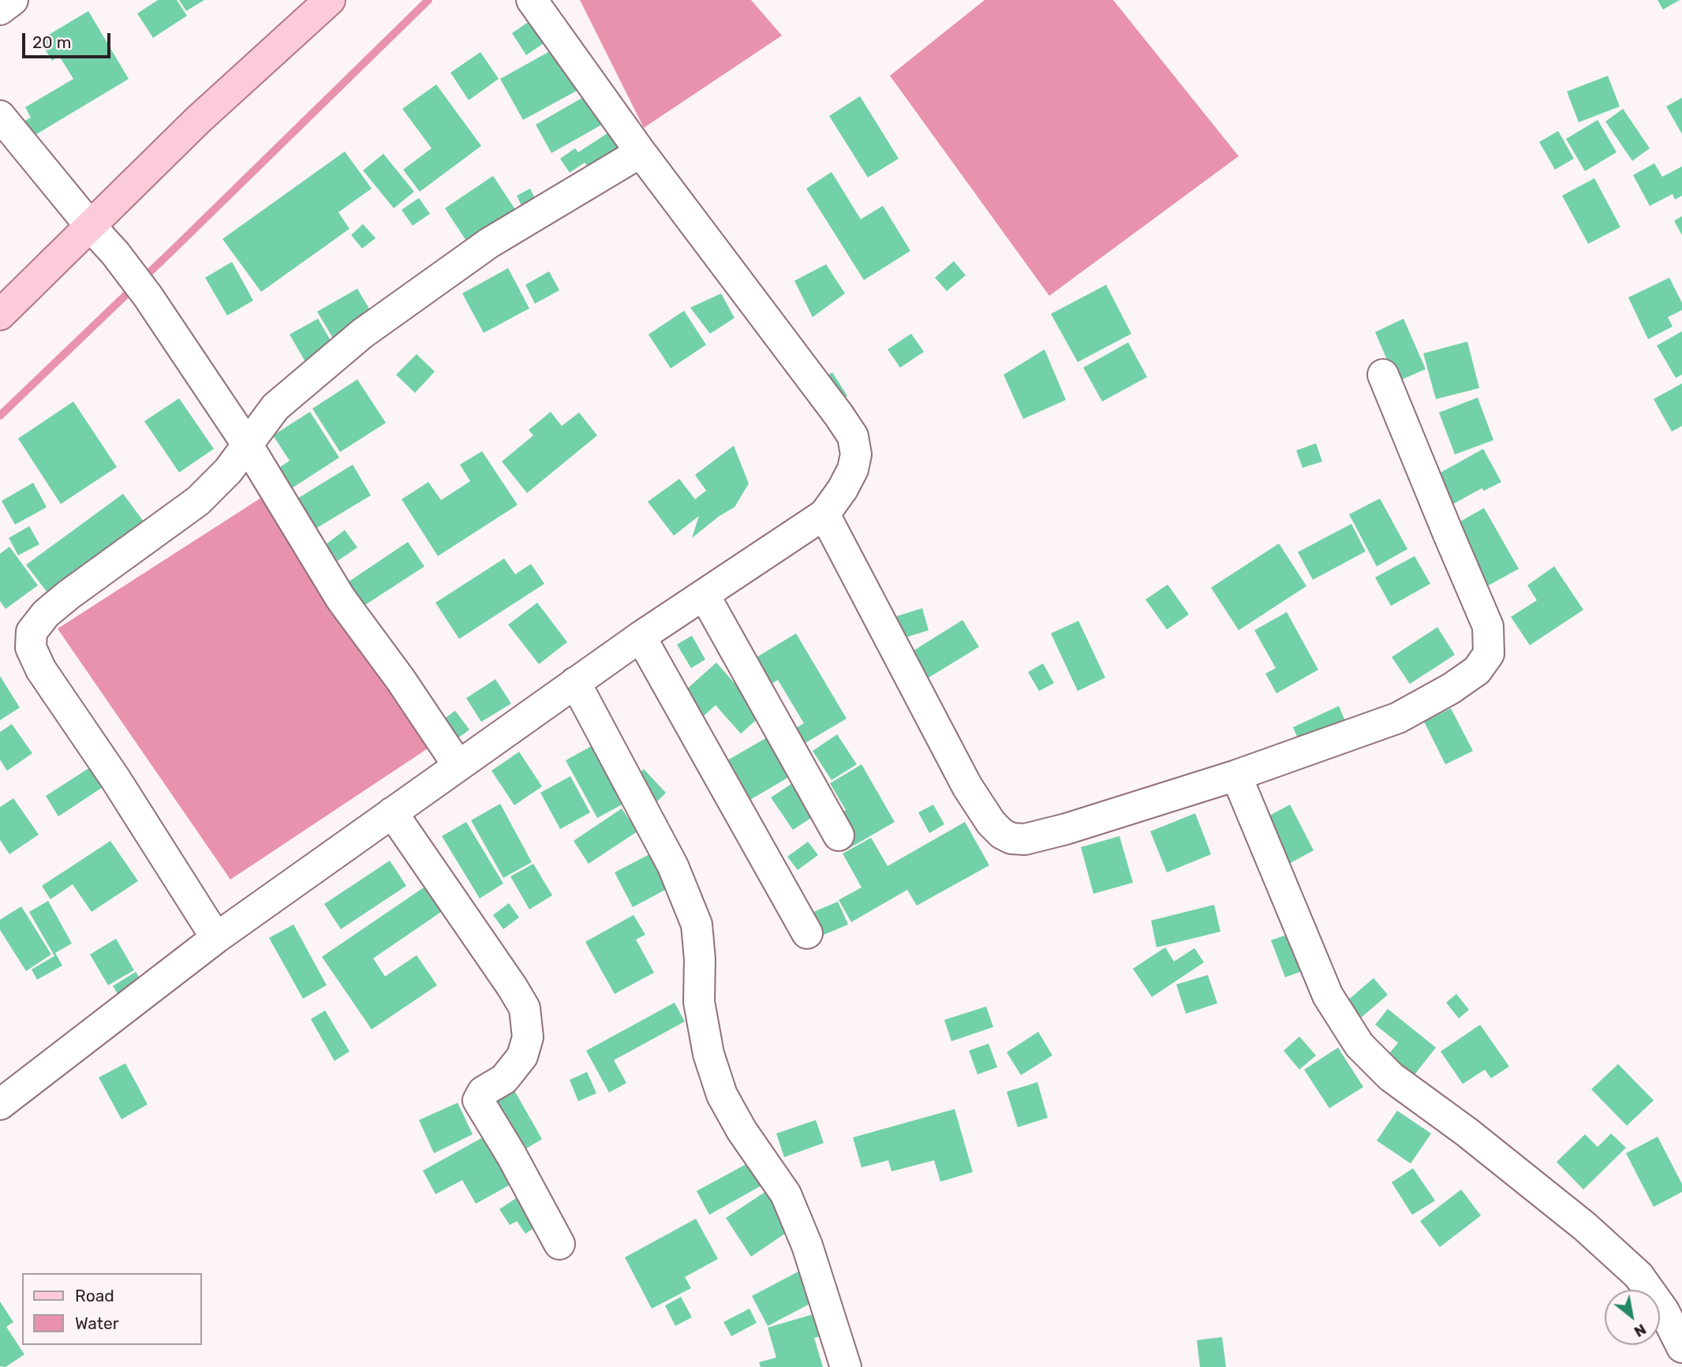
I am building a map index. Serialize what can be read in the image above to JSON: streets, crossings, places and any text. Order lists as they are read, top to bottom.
{
  "legend": ["Road", "Water"],
  "scale_bar": "20 m",
  "north": "bottom right"
}
